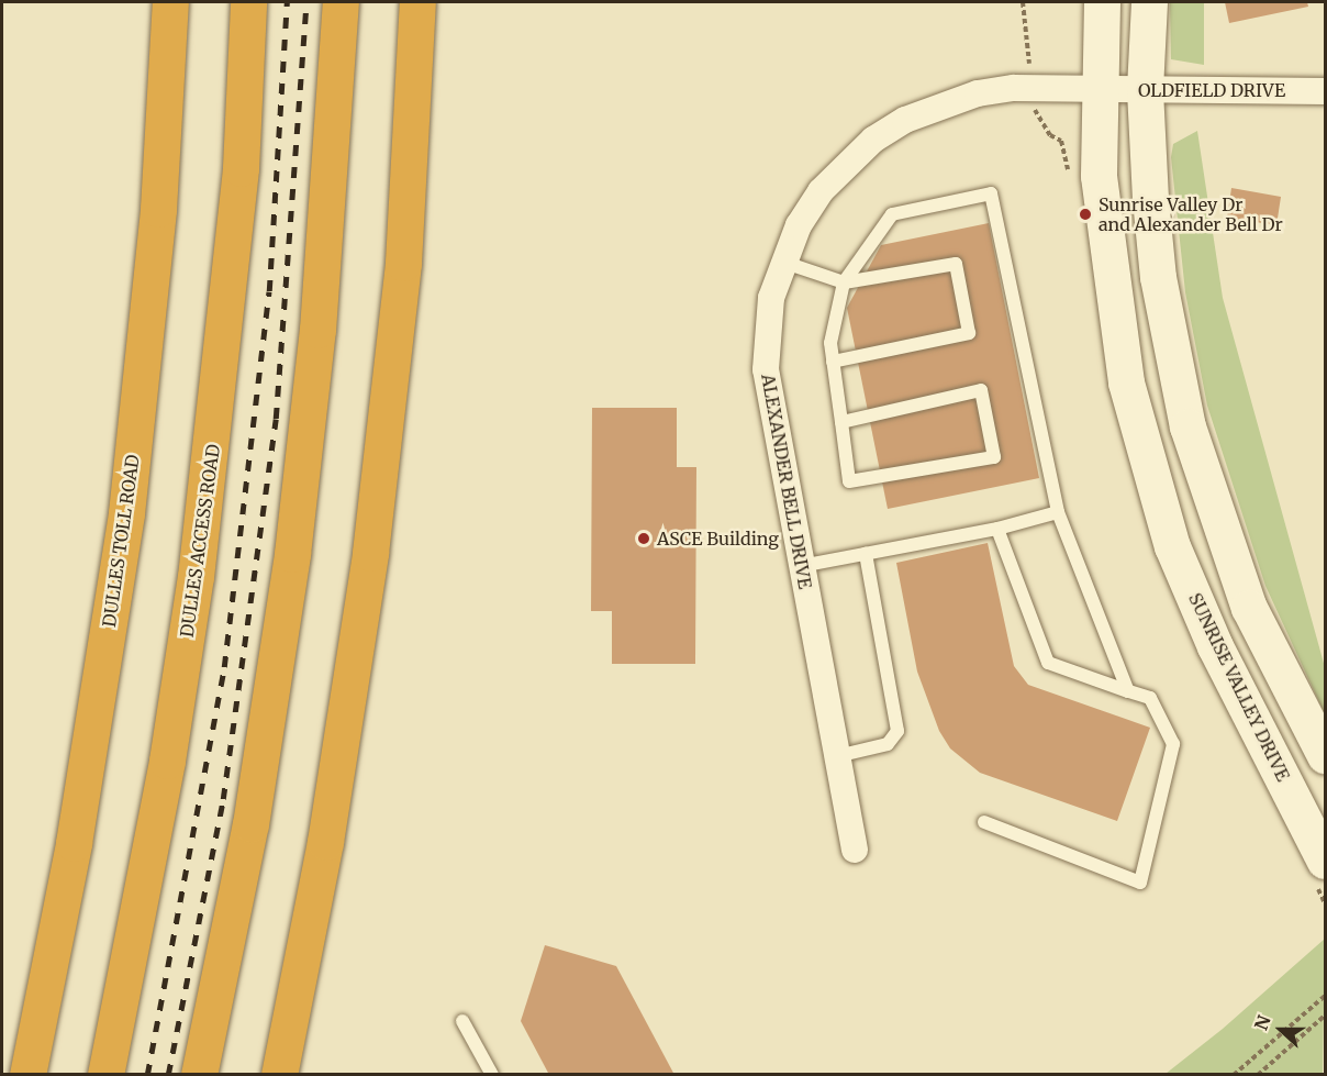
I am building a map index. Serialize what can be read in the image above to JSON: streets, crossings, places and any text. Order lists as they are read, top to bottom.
{
  "streets": {
    "highway": ["DULLES TOLL ROAD", "DULLES ACCESS ROAD"],
    "main road": ["SUNRISE VALLEY DRIVE"],
    "street": ["OLDFIELD DRIVE", "ALEXANDER BELL DRIVE"]
  },
  "crossings": [
    ["OLDFIELD DRIVE", "ALEXANDER BELL DRIVE"],
    ["OLDFIELD DRIVE", "SUNRISE VALLEY DRIVE"],
    ["ALEXANDER BELL DRIVE", "SUNRISE VALLEY DRIVE"]
  ],
  "places": ["Sunrise Valley Dr and Alexander Bell Dr", "ASCE Building"],
  "north": "left"
}
